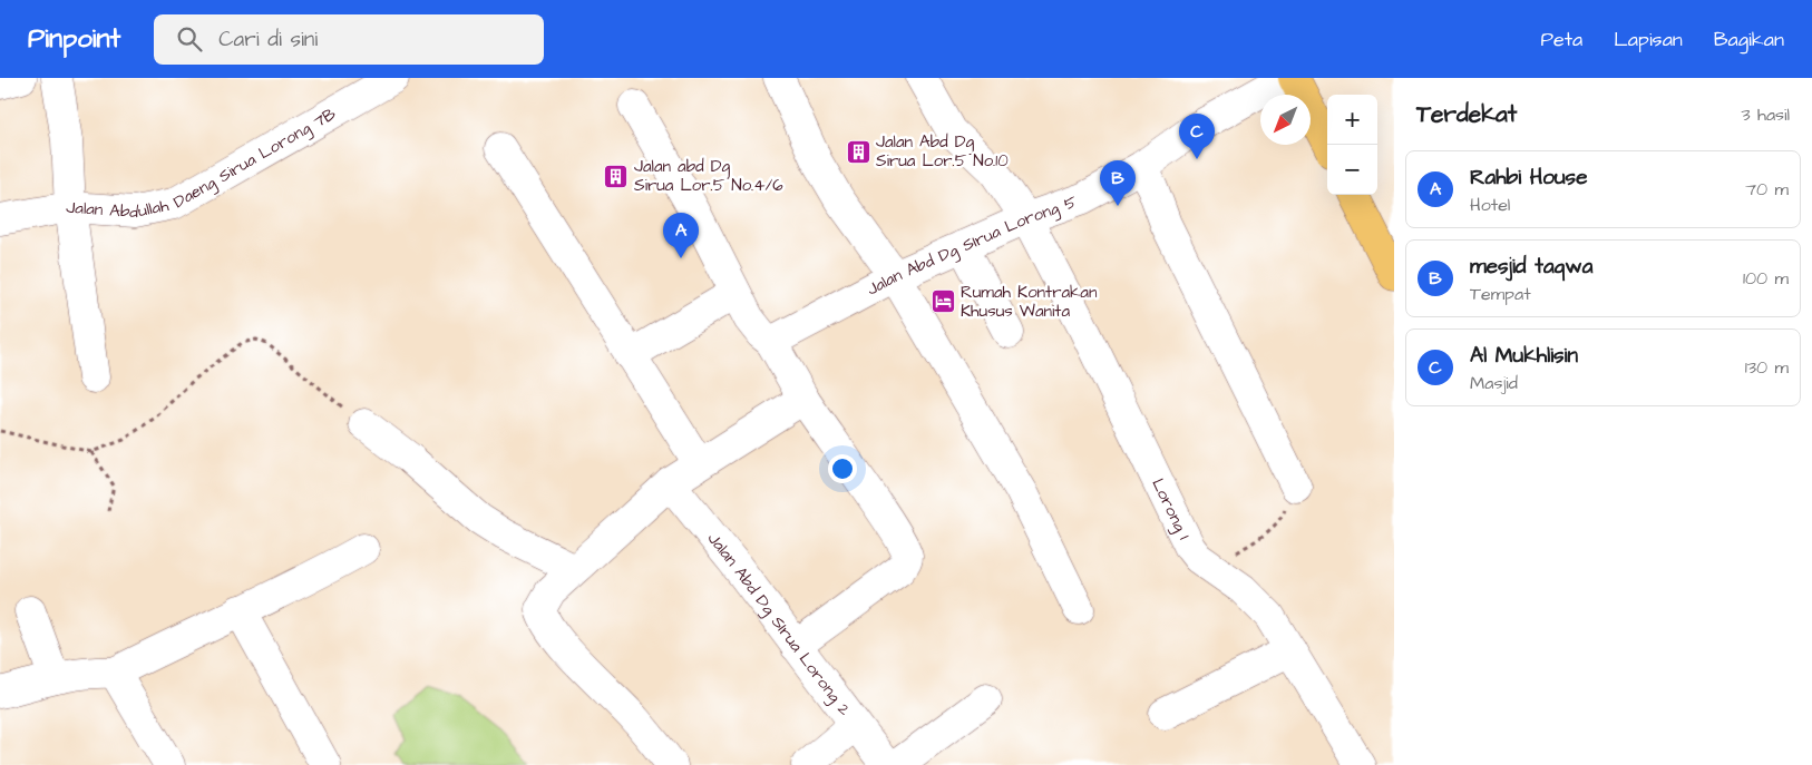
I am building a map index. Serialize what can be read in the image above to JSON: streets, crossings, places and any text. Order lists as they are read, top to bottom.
{
  "streets": {
    "street": [
      "Jalan Abdullah Daeng Sirua Lorong 7B",
      "Jalan Abd Dg SIrua Lorong 5",
      "Lorong 1",
      "Jalan Abd Dg SIrua Lorong 2"
    ]
  },
  "crossings": [
    ["Jalan Abd Dg SIrua Lorong 5", "Lorong 1"]
  ],
  "places": {
    "building": ["Jalan Abd Dg Sirua Lor.5 No.10", "Jalan abd Dg Sirua Lor.5 No.4/6"],
    "hotel": ["Rumah Kontrakan Khusus Wanita"]
  },
  "north": "bottom left",
  "page": {
    "header": "Pinpoint",
    "search": "Cari di sini",
    "nav": ["Peta", "Lapisan", "Bagikan"],
    "heading": ["Terdekat", "3 hasil"],
    "map_buttons": ["+", "−"],
    "pins": ["C", "B", "A"],
    "list": [
      {
        "mark": "A",
        "name": "Rahbi House",
        "note": "Hotel",
        "value": "70 m"
      },
      {
        "mark": "B",
        "name": "mesjid taqwa",
        "note": "Tempat",
        "value": "100 m"
      },
      {
        "mark": "C",
        "name": "Al Mukhlisin",
        "note": "Masjid",
        "value": "130 m"
      }
    ]
  }
}
